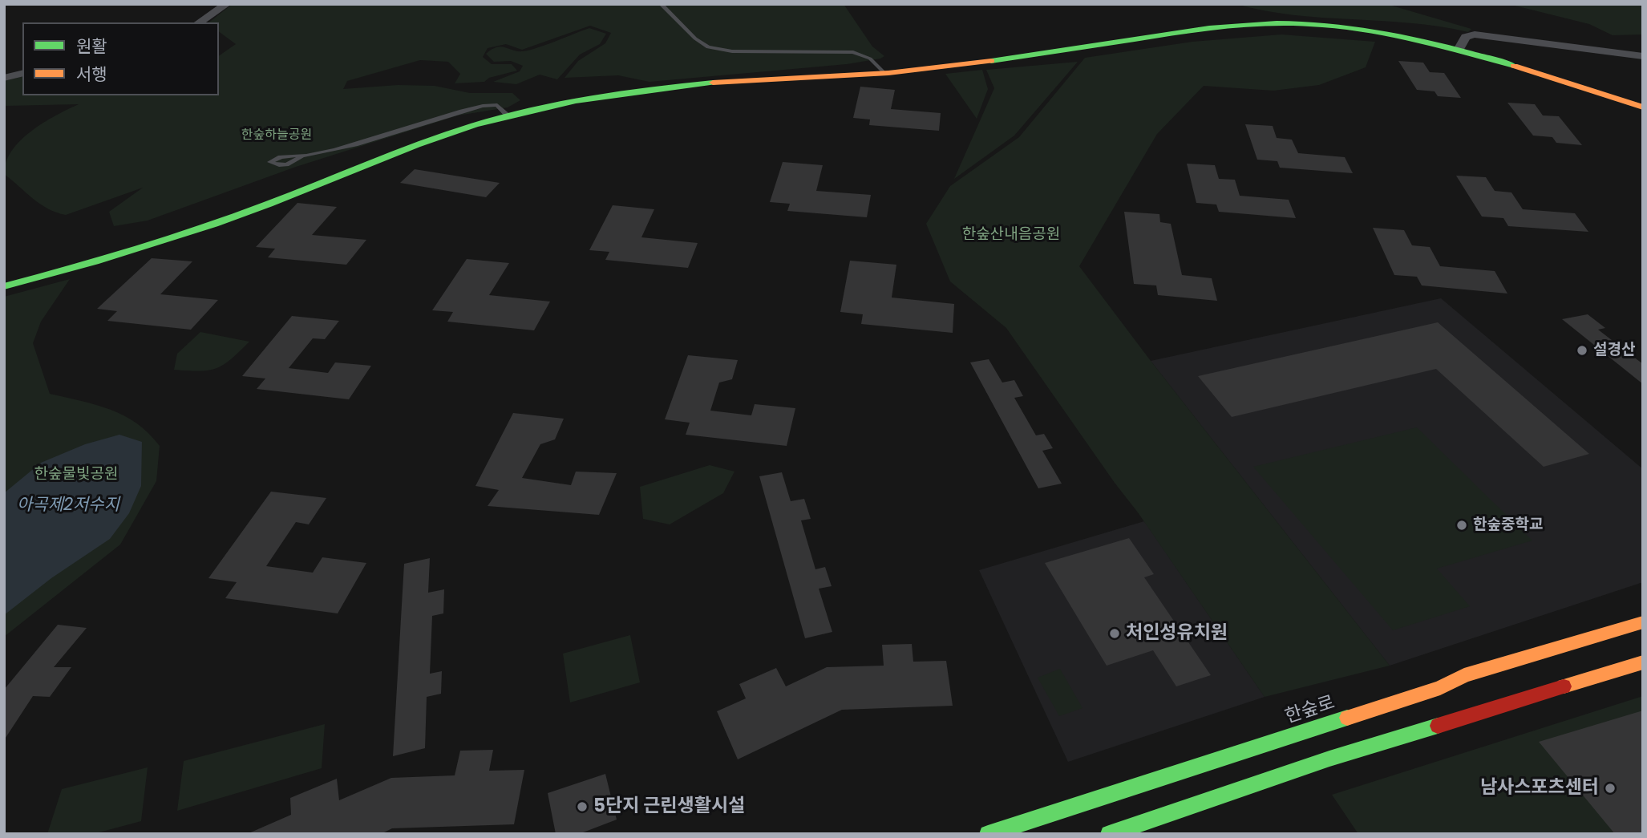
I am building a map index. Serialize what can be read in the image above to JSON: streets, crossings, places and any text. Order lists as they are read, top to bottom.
{
  "streets": {
    "street": ["한숲로"]
  },
  "water": ["아곡제2저수지"],
  "parks": ["한숲하늘공원", "한숲산내음공원", "한숲물빛공원"],
  "places": [
    "설경산",
    "한숲중학교",
    "처인성유치원",
    "남사스포츠센터",
    "5단지 근린생활시설"
  ],
  "legend": ["원활", "서행"]
}
